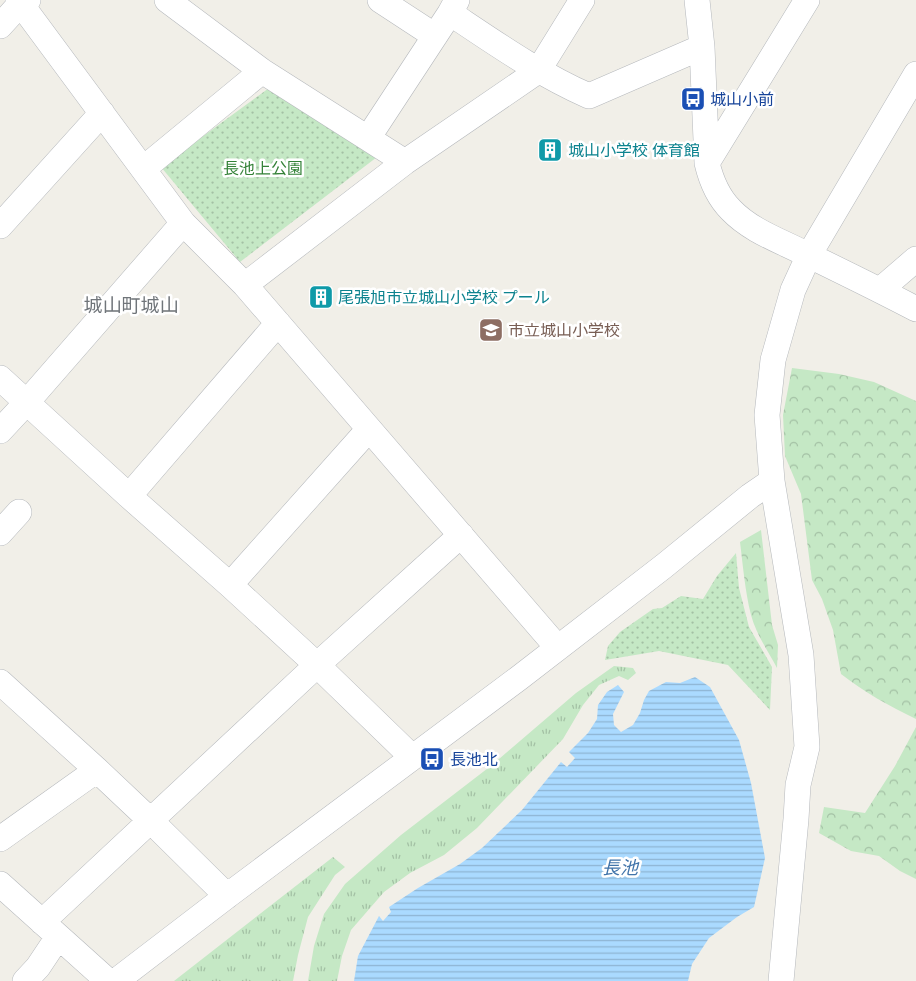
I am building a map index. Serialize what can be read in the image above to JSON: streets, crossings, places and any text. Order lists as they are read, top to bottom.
{
  "districts": ["城山町城山"],
  "water": ["長池"],
  "parks": ["長池上公園"],
  "places": {
    "bus stop": ["城山小前", "長池北"],
    "building": ["城山小学校 体育館", "尾張旭市立城山小学校 プール"],
    "school or university": ["市立城山小学校"]
  }
}
